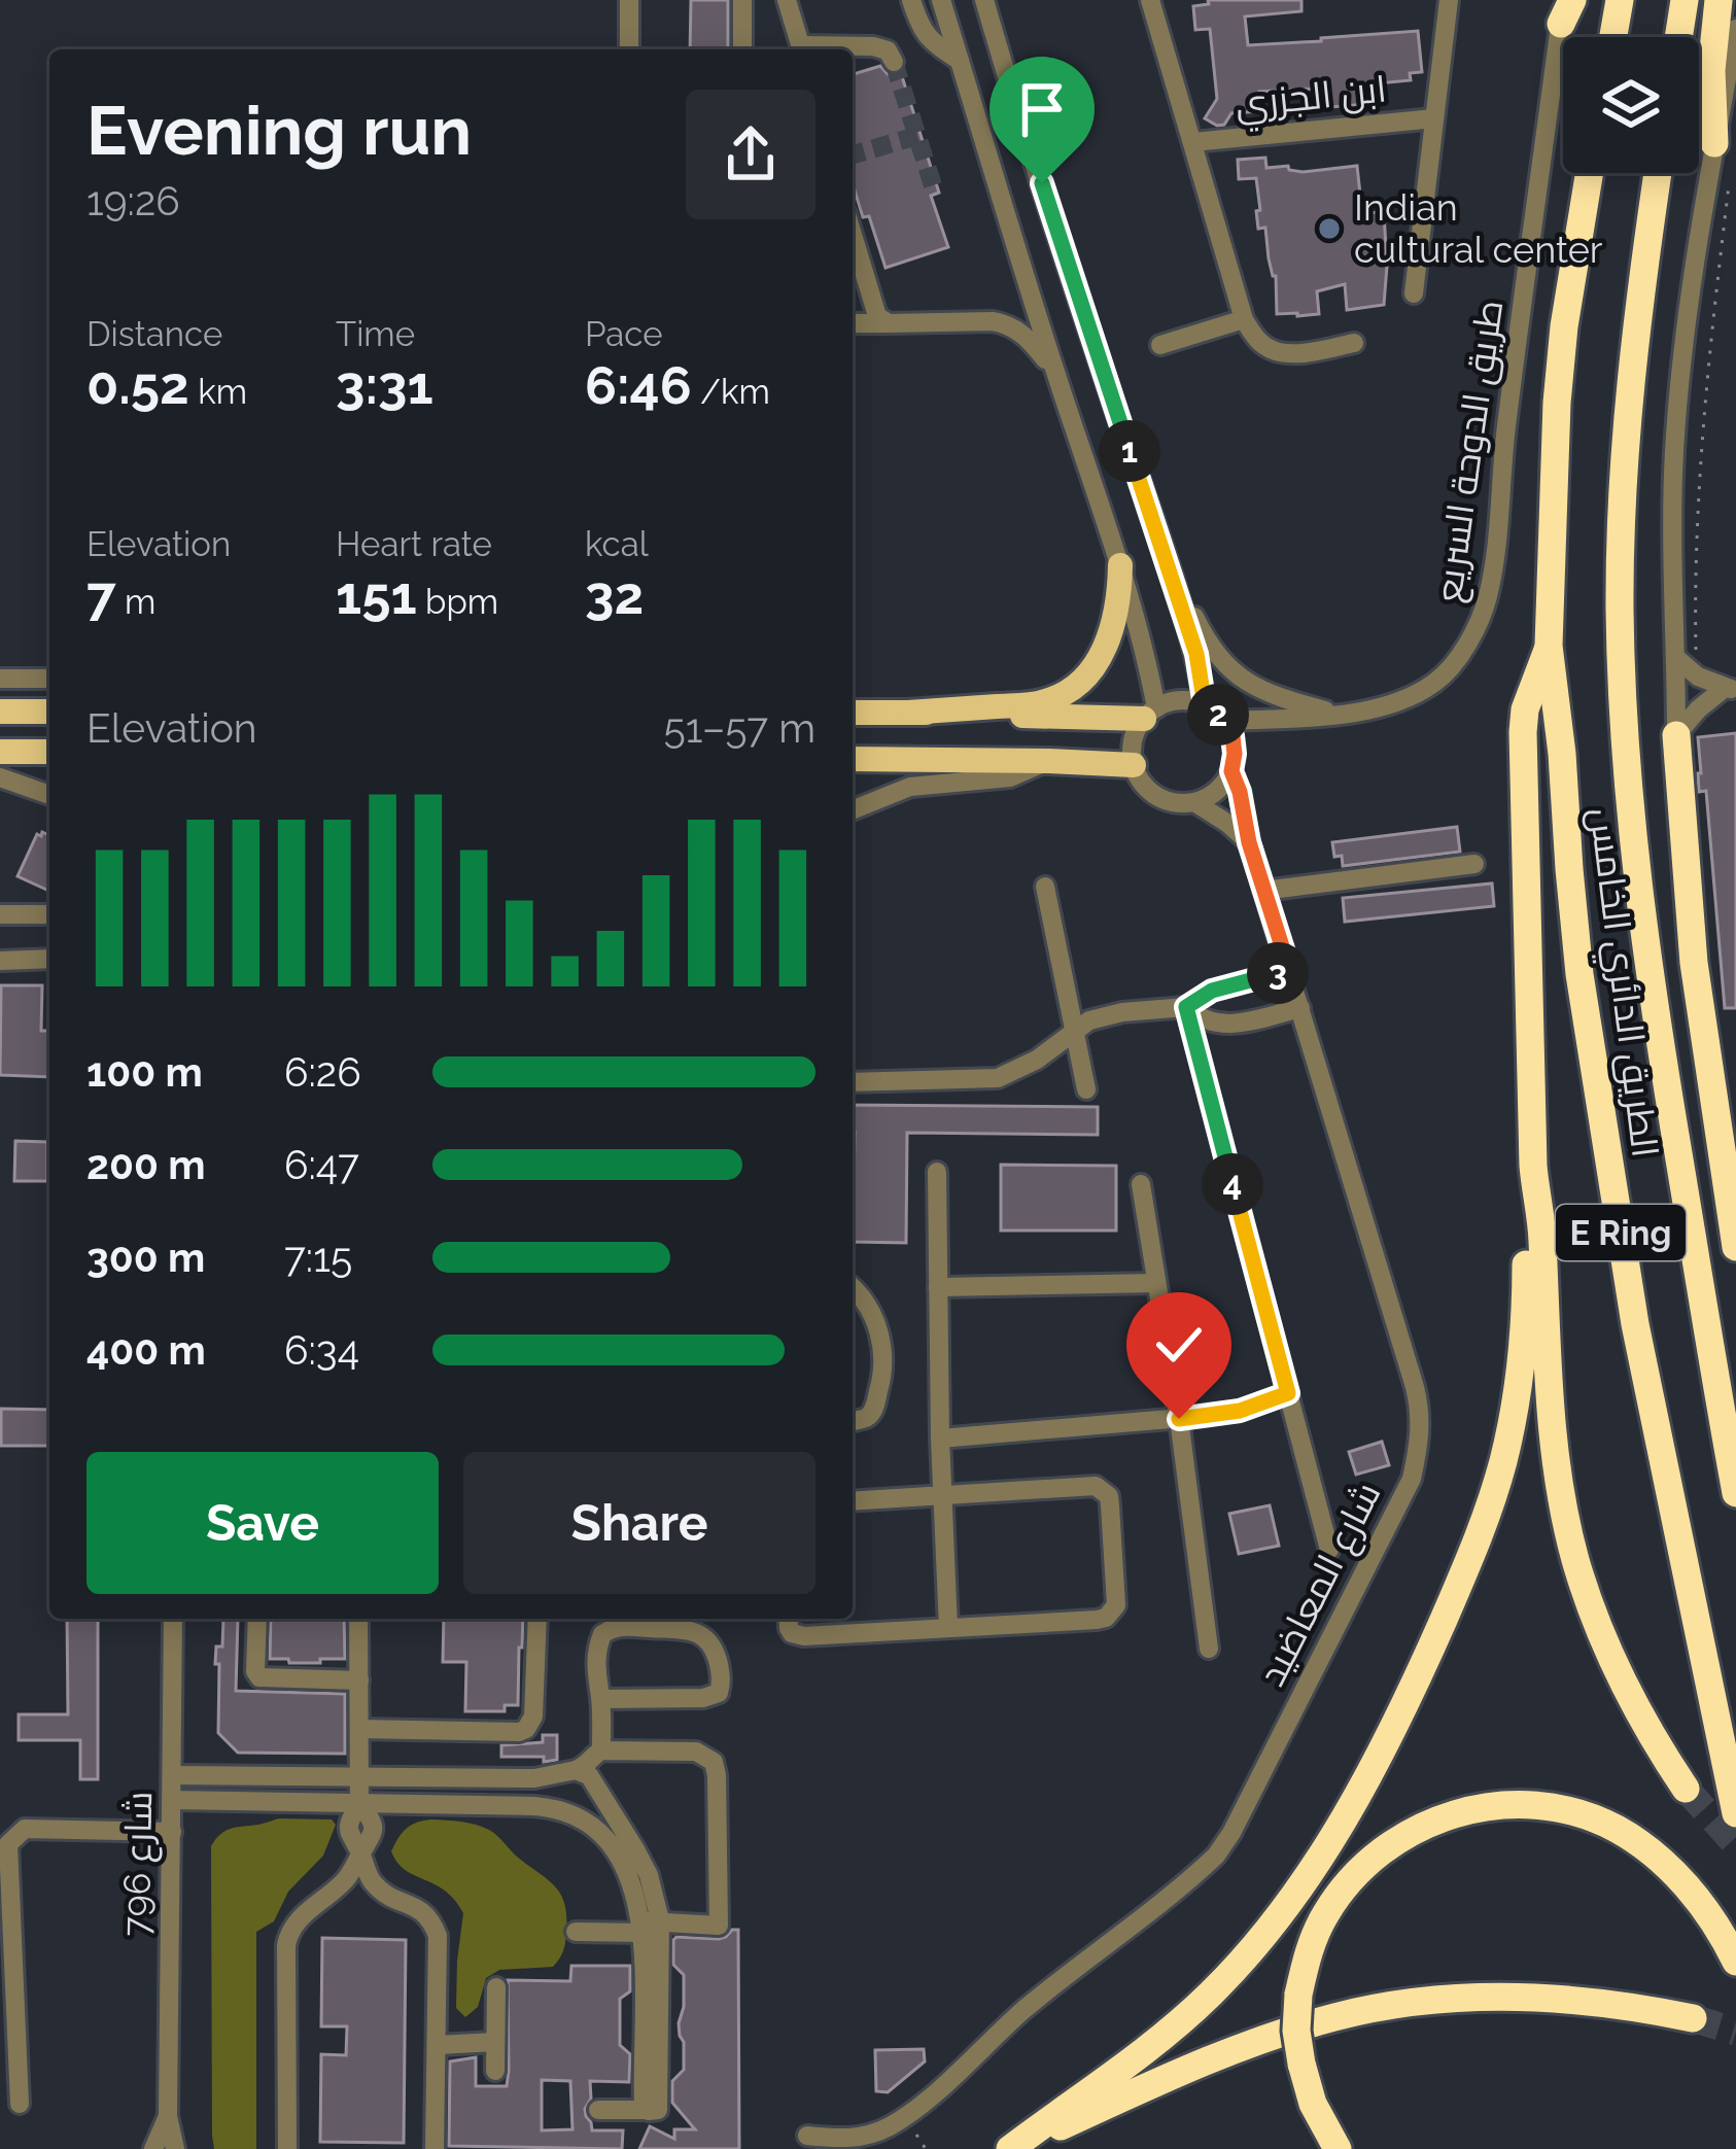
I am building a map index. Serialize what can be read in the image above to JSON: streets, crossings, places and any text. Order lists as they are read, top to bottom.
{
  "streets": {
    "highway": ["الطريق الدائري الخامس", "E Ring"],
    "street": [
      "ابن الجزري",
      "طريق الدوحة السريع",
      "شارع المعاضيد",
      "شارع 796"
    ]
  },
  "crossings": [
    ["طريق الدوحة السريع", "شارع المعاضيد"]
  ],
  "places": ["Indian cultural center"],
  "page": {
    "heading": ["Evening run", "19:26"],
    "stats": [
      ["Distance", "0.52 km"],
      ["Time", "3:31"],
      ["Pace", "6:46 /km"],
      ["Elevation", "7 m"],
      ["Heart rate", "151 bpm"],
      ["kcal", "32"]
    ],
    "pins": [
      "1",
      "2",
      "3",
      "4"
    ],
    "chart": ["Elevation", "51–57 m"],
    "list": [
      {
        "name": "100 m",
        "note": "6:26"
      },
      {
        "name": "200 m",
        "note": "6:47"
      },
      {
        "name": "300 m",
        "note": "7:15"
      },
      {
        "name": "400 m",
        "note": "6:34"
      }
    ],
    "buttons": ["Save", "Share"]
  }
}
